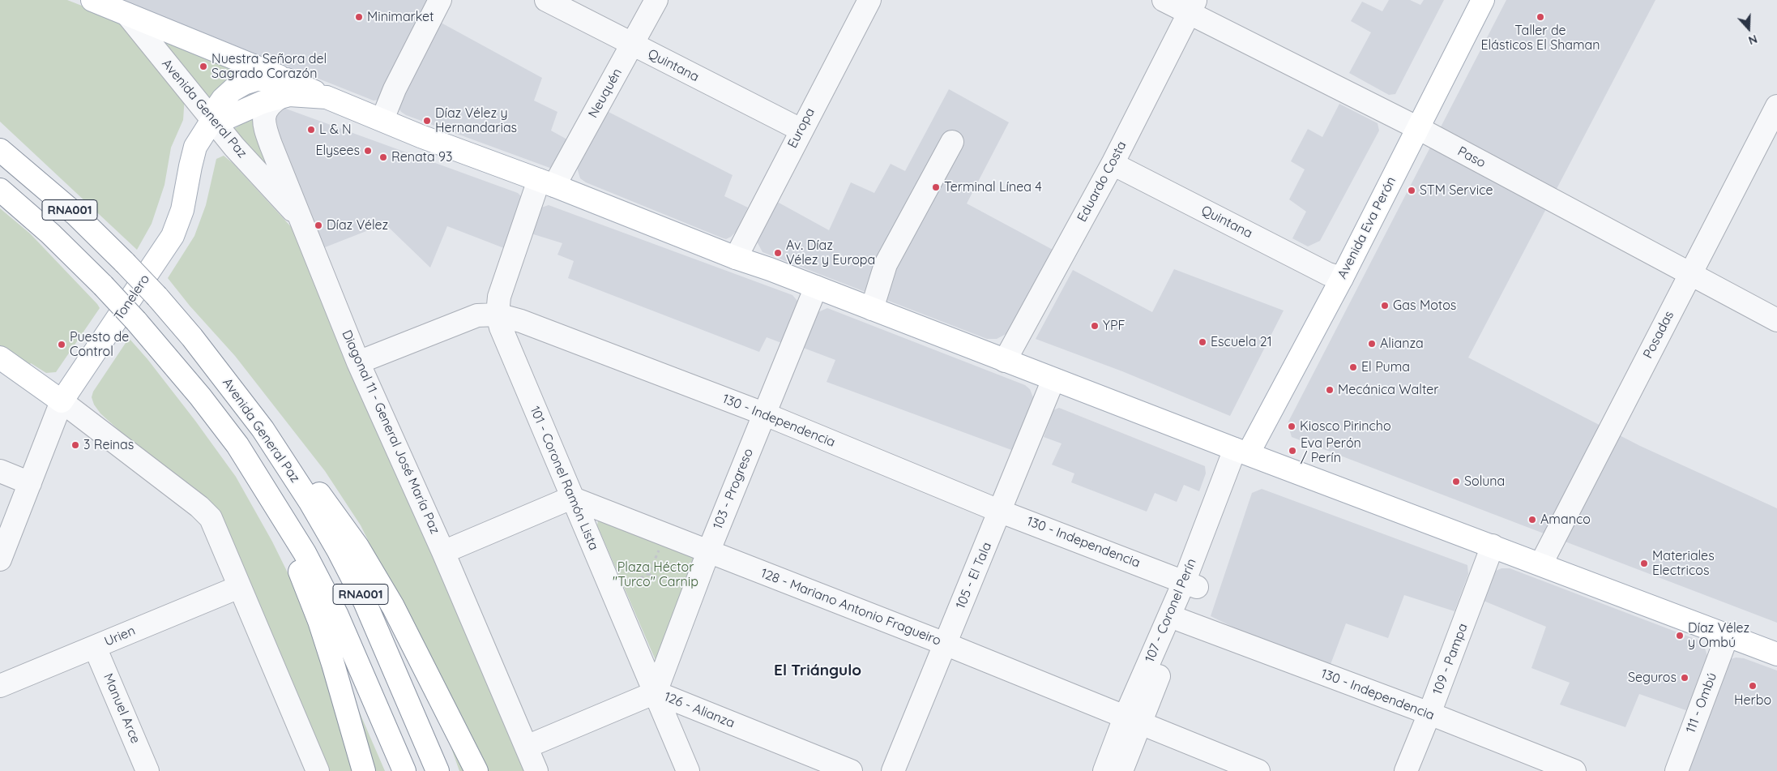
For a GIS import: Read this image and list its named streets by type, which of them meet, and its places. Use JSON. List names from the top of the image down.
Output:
{
  "streets": {
    "main road": [
      "Avenida General Paz",
      "RNA001",
      "Avenida Eva Perón",
      "Tonelero"
    ],
    "street": [
      "Quintana",
      "Neuquén",
      "Europa",
      "Paso",
      "Eduardo Costa",
      "Posadas",
      "130 - Independencia",
      "Diagonal 11 - General José María Paz",
      "101 - Coronel Ramón Lista",
      "103 - Progreso",
      "105 - El Tala",
      "128 - Mariano Antonio Fragueiro",
      "107 - Coronel Perín",
      "Urien",
      "109 - Pampa",
      "111 - Ombú",
      "Manuel Arce",
      "126 - Alianza"
    ]
  },
  "crossings": [
    ["Quintana", "Neuquén"],
    ["Quintana", "Europa"],
    ["Quintana", "Eduardo Costa"],
    ["Quintana", "Avenida Eva Perón"],
    ["Neuquén", "101 - Coronel Ramón Lista"],
    ["Avenida General Paz", "Tonelero"],
    ["Avenida General Paz", "Diagonal 11 - General José María Paz"],
    ["Paso", "Eduardo Costa"],
    ["Paso", "Avenida Eva Perón"],
    ["Paso", "Posadas"],
    ["Avenida Eva Perón", "107 - Coronel Perín"],
    ["130 - Independencia", "Diagonal 11 - General José María Paz"],
    ["130 - Independencia", "101 - Coronel Ramón Lista"],
    ["130 - Independencia", "103 - Progreso"],
    ["130 - Independencia", "105 - El Tala"],
    ["130 - Independencia", "107 - Coronel Perín"],
    ["130 - Independencia", "109 - Pampa"],
    ["Diagonal 11 - General José María Paz", "126 - Alianza"],
    ["101 - Coronel Ramón Lista", "103 - Progreso"],
    ["101 - Coronel Ramón Lista", "128 - Mariano Antonio Fragueiro"],
    ["101 - Coronel Ramón Lista", "126 - Alianza"],
    ["103 - Progreso", "128 - Mariano Antonio Fragueiro"],
    ["103 - Progreso", "126 - Alianza"],
    ["105 - El Tala", "128 - Mariano Antonio Fragueiro"],
    ["128 - Mariano Antonio Fragueiro", "107 - Coronel Perín"],
    ["Urien", "Manuel Arce"]
  ],
  "districts": ["El Triángulo"],
  "parks": ["Plaza Héctor \"Turco\" Carnip"],
  "places": [
    "Minimarket",
    "Taller de Elásticos El Shaman",
    "Nuestra Señora del Sagrado Corazón",
    "Díaz Vélez y Hernandarias",
    "L & N",
    "Elysees",
    "Renata 93",
    "Terminal Línea 4",
    "STM Service",
    "Díaz Vélez",
    "Av. Díaz Vélez y Europa",
    "Gas Motos",
    "YPF",
    "Escuela 21",
    "Alianza",
    "Puesto de Control",
    "El Puma",
    "Mecánica Walter",
    "Kiosco Pirincho",
    "3 Reinas",
    "Eva Perón / Perín",
    "Soluna",
    "Amanco",
    "Materiales Electricos",
    "Díaz Vélez y Ombú",
    "Seguros",
    "Herbo"
  ],
  "north": "bottom"
}
